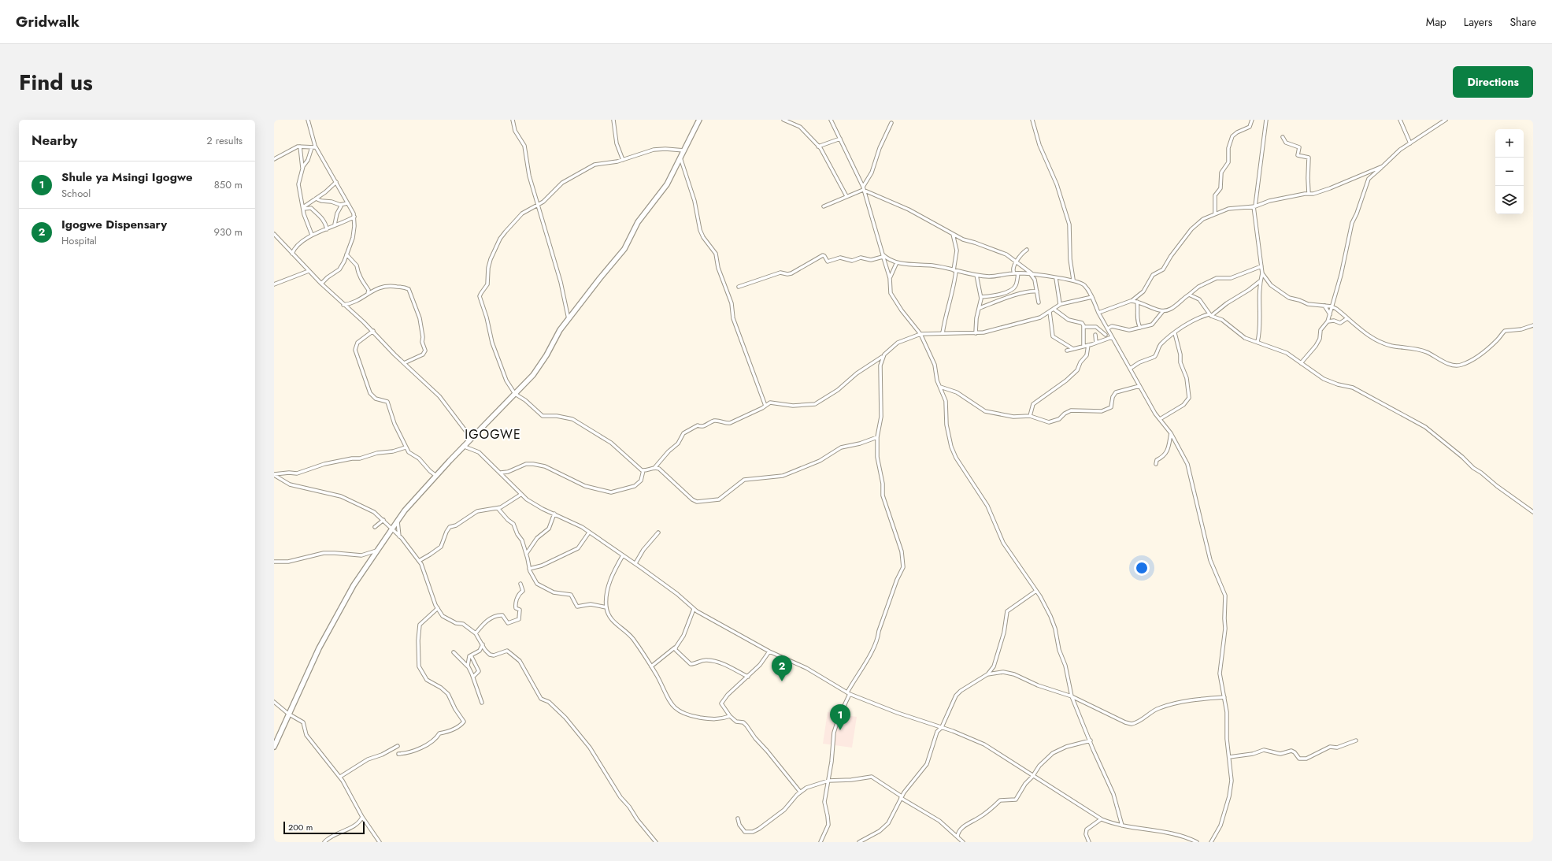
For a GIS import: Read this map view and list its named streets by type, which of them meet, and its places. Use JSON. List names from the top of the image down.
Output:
{
  "districts": ["IGOGWE"],
  "scale_bar": "200 m",
  "page": {
    "header": "Gridwalk",
    "nav": ["Map", "Layers", "Share"],
    "title": "Find us",
    "buttons": "Directions",
    "heading": ["Nearby", "2 results"],
    "map_buttons": ["+", "−"],
    "list": [
      {
        "mark": "1",
        "name": "Shule ya Msingi Igogwe",
        "note": "School",
        "value": "850 m"
      },
      {
        "mark": "2",
        "name": "Igogwe Dispensary",
        "note": "Hospital",
        "value": "930 m"
      }
    ],
    "pins": ["2", "1"],
    "scale": "200 m"
  }
}
